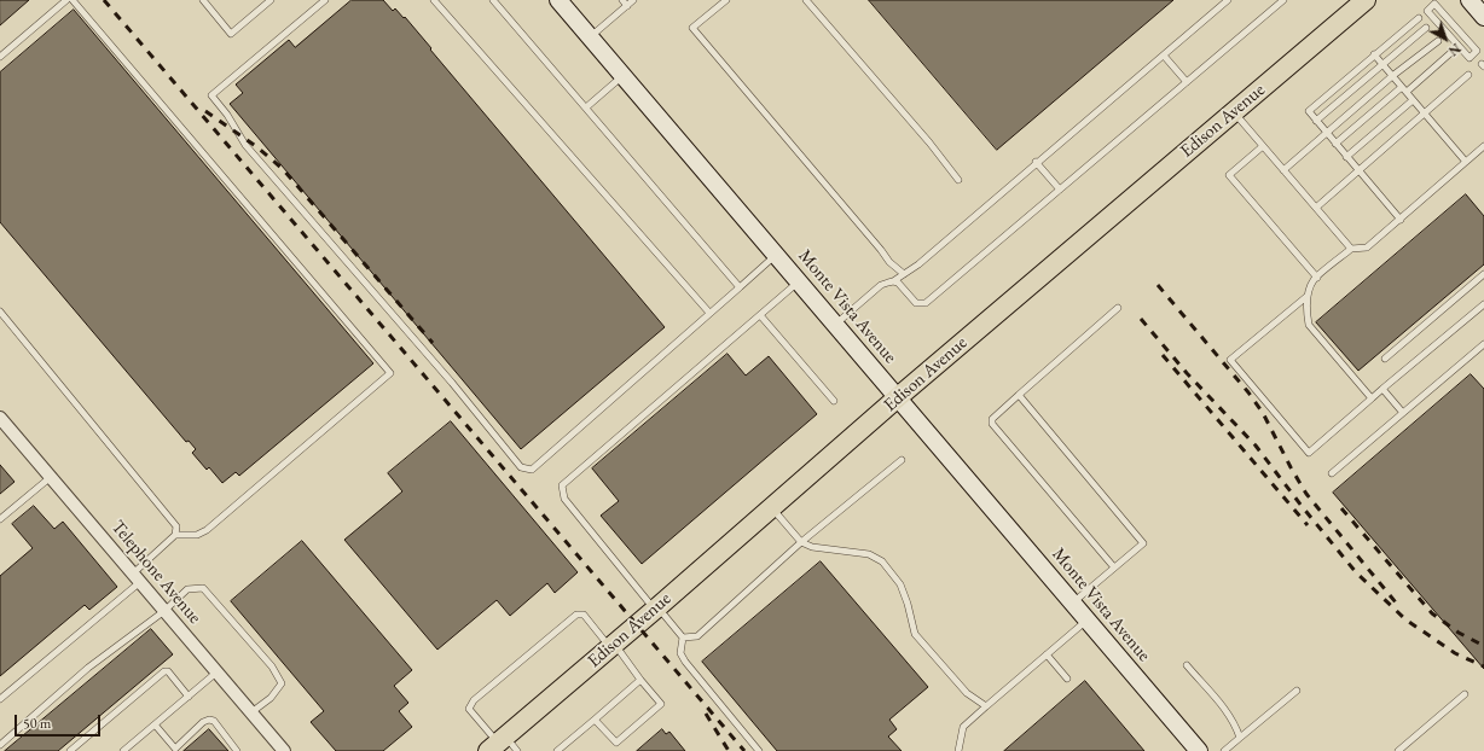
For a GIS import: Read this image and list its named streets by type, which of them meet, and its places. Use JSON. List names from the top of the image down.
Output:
{
  "streets": {
    "main road": ["Edison Avenue"],
    "street": ["Monte Vista Avenue", "Telephone Avenue"]
  },
  "crossings": [
    ["Edison Avenue", "Monte Vista Avenue"]
  ],
  "scale_bar": "50 m",
  "north": "bottom right"
}
